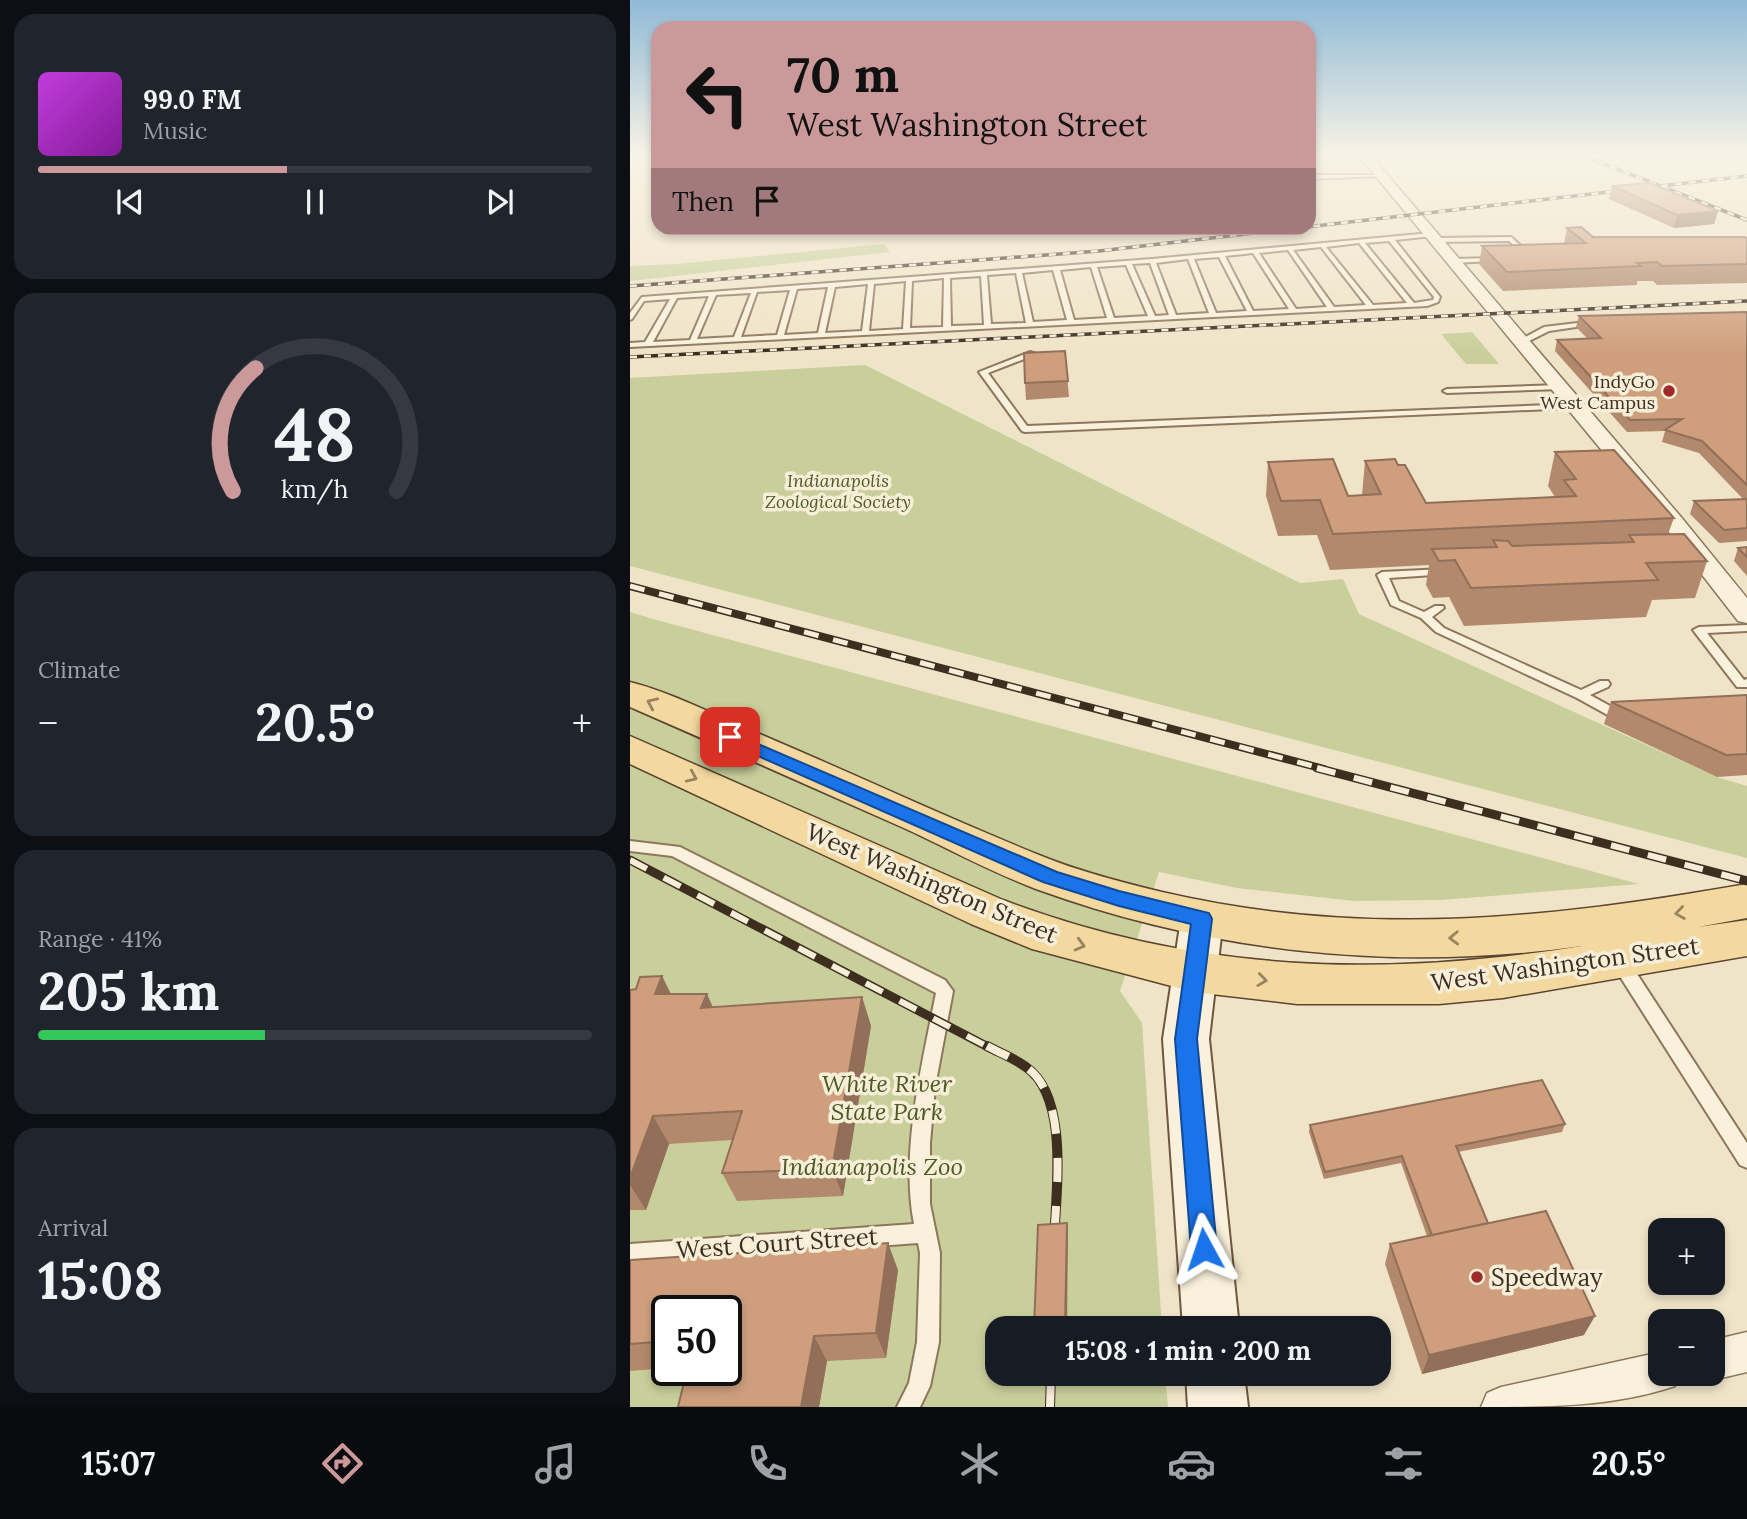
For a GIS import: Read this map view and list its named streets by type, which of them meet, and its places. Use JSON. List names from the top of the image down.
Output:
{
  "streets": {
    "main road": ["West Washington Street"],
    "lane": ["West Court Street"]
  },
  "parks": ["Indianapolis Zoological Society", "White River State Park", "Indianapolis Zoo"],
  "places": ["IndyGo West Campus", "Speedway"],
  "page": {
    "turn": ["70 m", "West Washington Street"],
    "song": ["99.0 FM", "Music"],
    "then": "Then",
    "tile": [
      "Climate",
      ["Range · 41%", "205 km"],
      ["Arrival", "15:08"]
    ],
    "heat": ["−", "20.5°", "+"],
    "map_buttons": ["+", "−"],
    "limit": "50",
    "trip": "15:08 · 1 min · 200 m",
    "tabs": ["15:07", "20.5°"],
    "gauge": ["48", "km/h"]
  }
}
